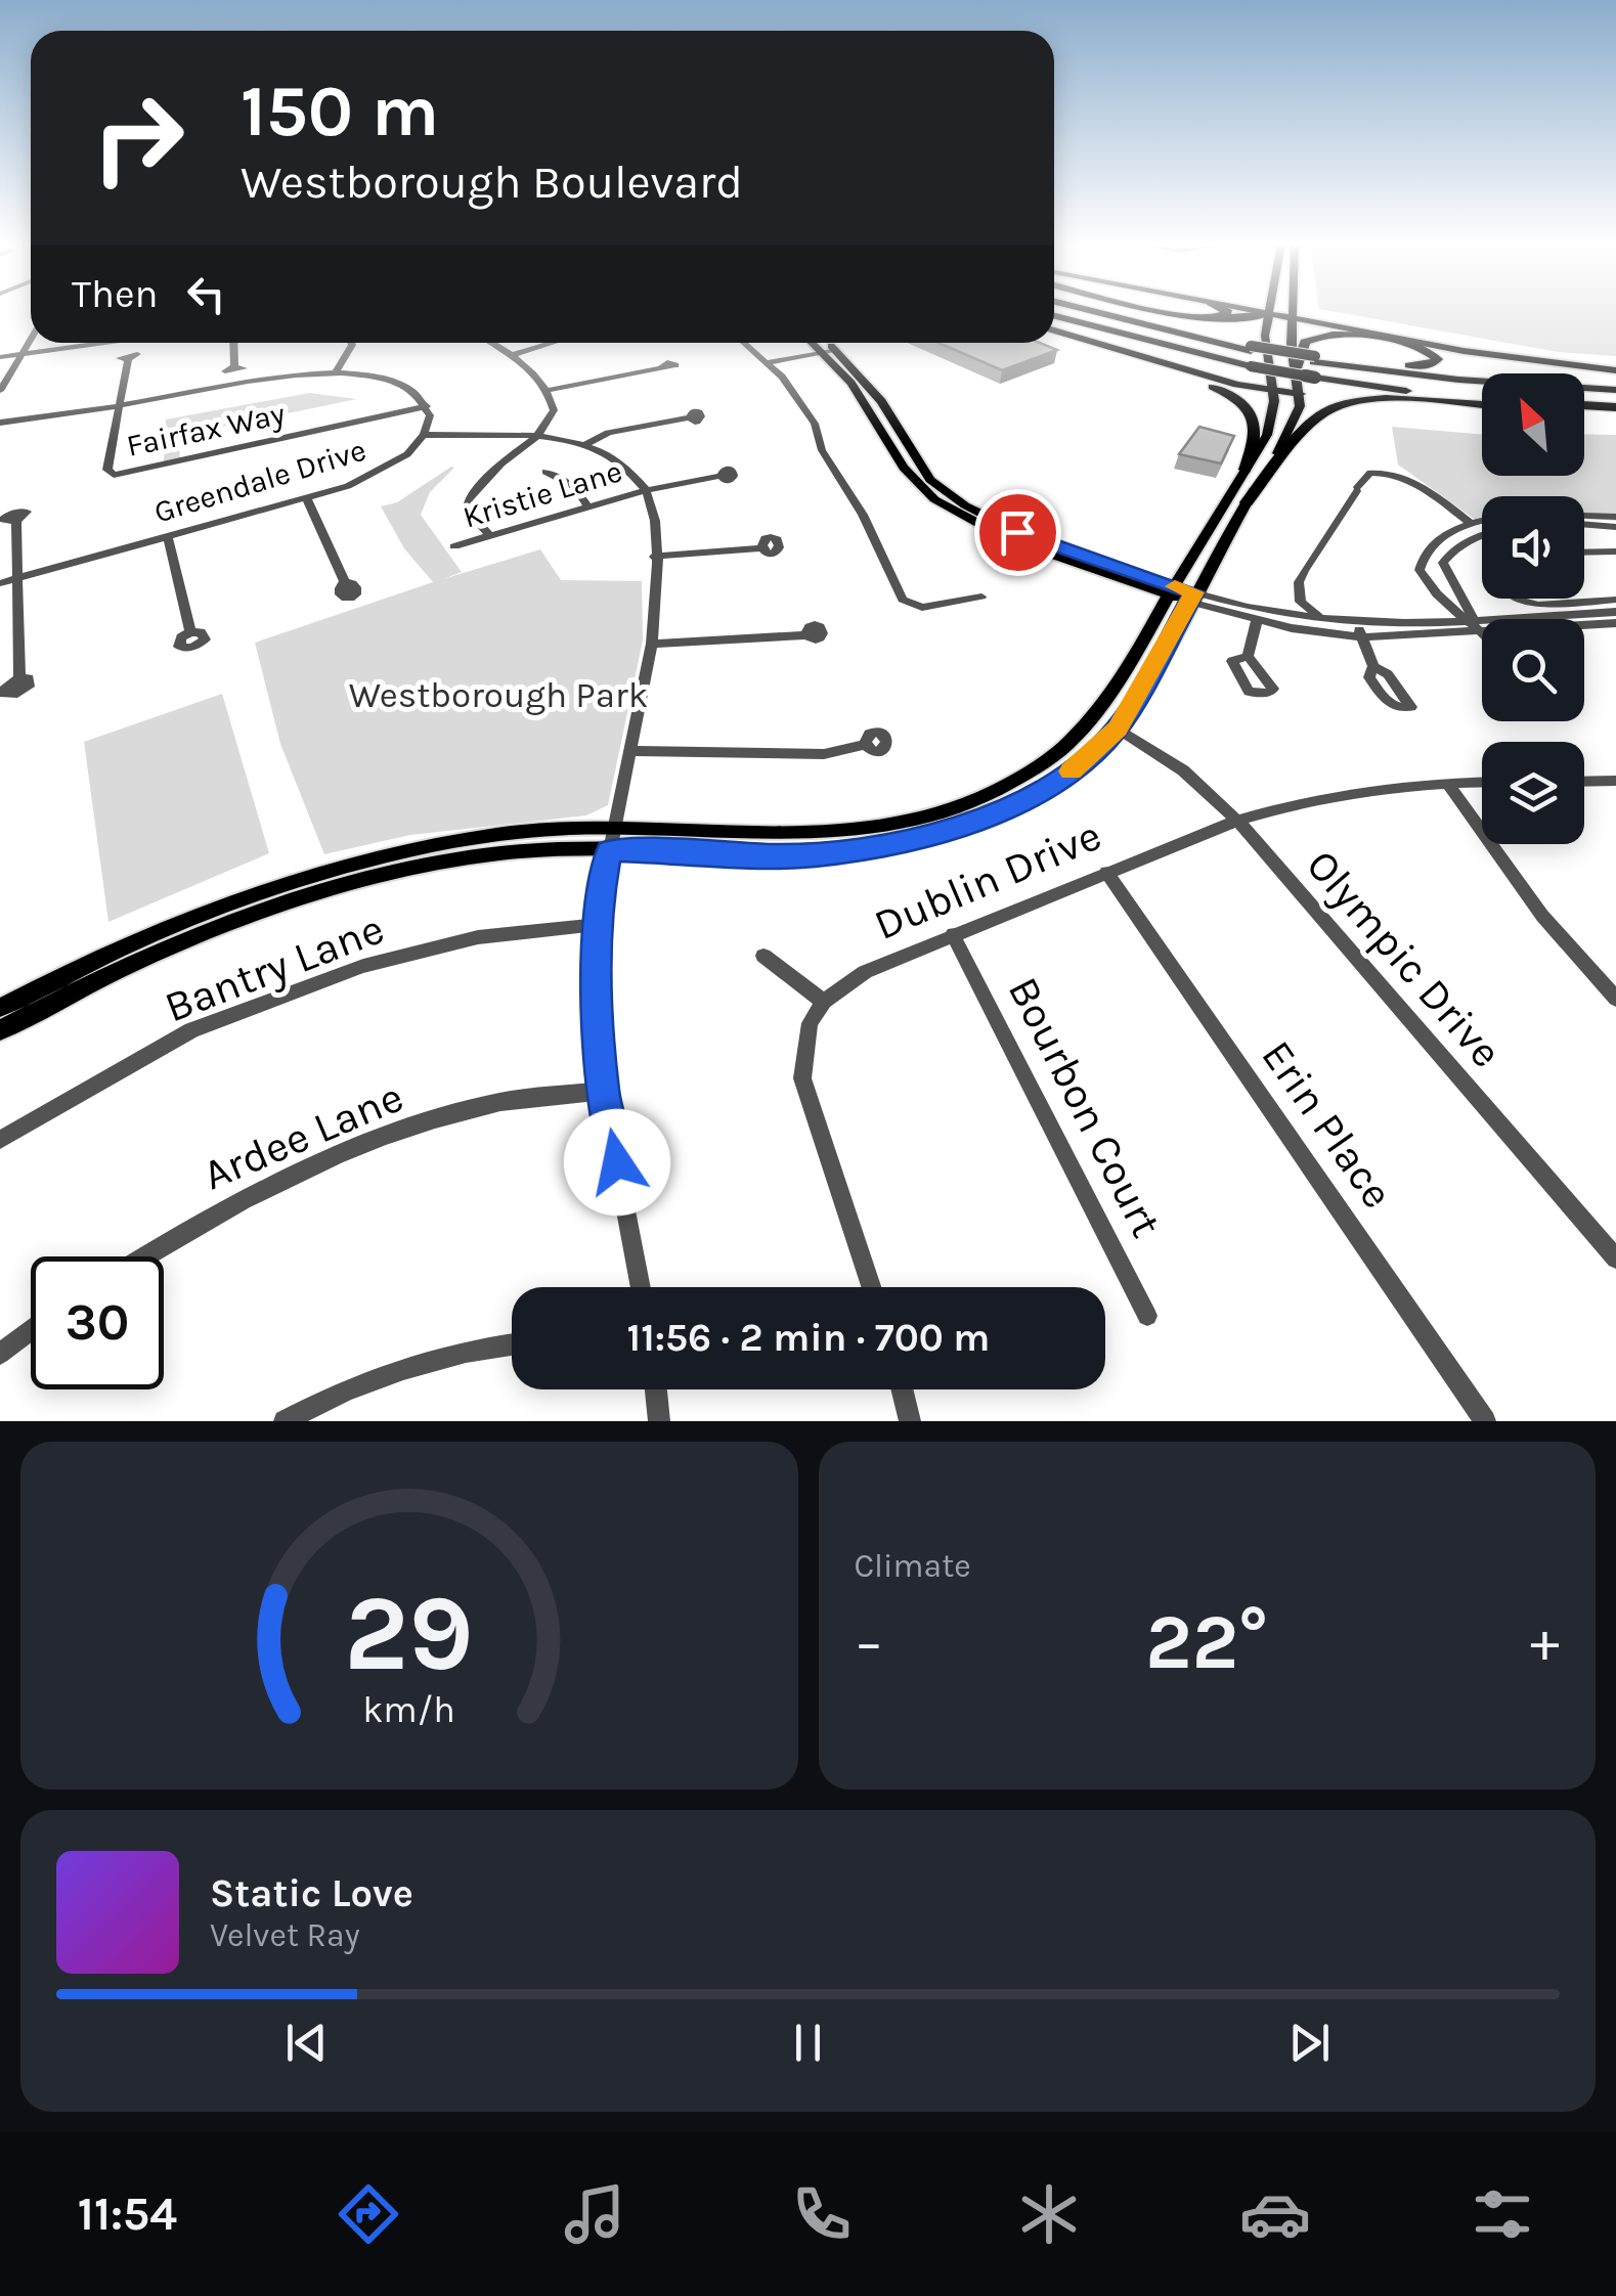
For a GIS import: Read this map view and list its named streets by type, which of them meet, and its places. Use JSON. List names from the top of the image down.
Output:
{
  "streets": {
    "street": [
      "Fairfax Way",
      "Greendale Drive",
      "Kristie Lane",
      "Dublin Drive",
      "Olympic Drive",
      "Bantry Lane",
      "Bourbon Court",
      "Erin Place",
      "Ardee Lane"
    ]
  },
  "crossings": [
    ["Dublin Drive", "Olympic Drive"],
    ["Dublin Drive", "Bourbon Court"],
    ["Dublin Drive", "Erin Place"]
  ],
  "parks": ["Westborough Park"],
  "north": "top left",
  "page": {
    "turn": ["150 m", "Westborough Boulevard"],
    "then": "Then",
    "limit": "30",
    "trip": "11:56 · 2 min · 700 m",
    "tile": "Climate",
    "heat": ["−", "22°", "+"],
    "song": ["Static Love", "Velvet Ray"],
    "tabs": "11:54",
    "gauge": ["29", "km/h"]
  }
}
